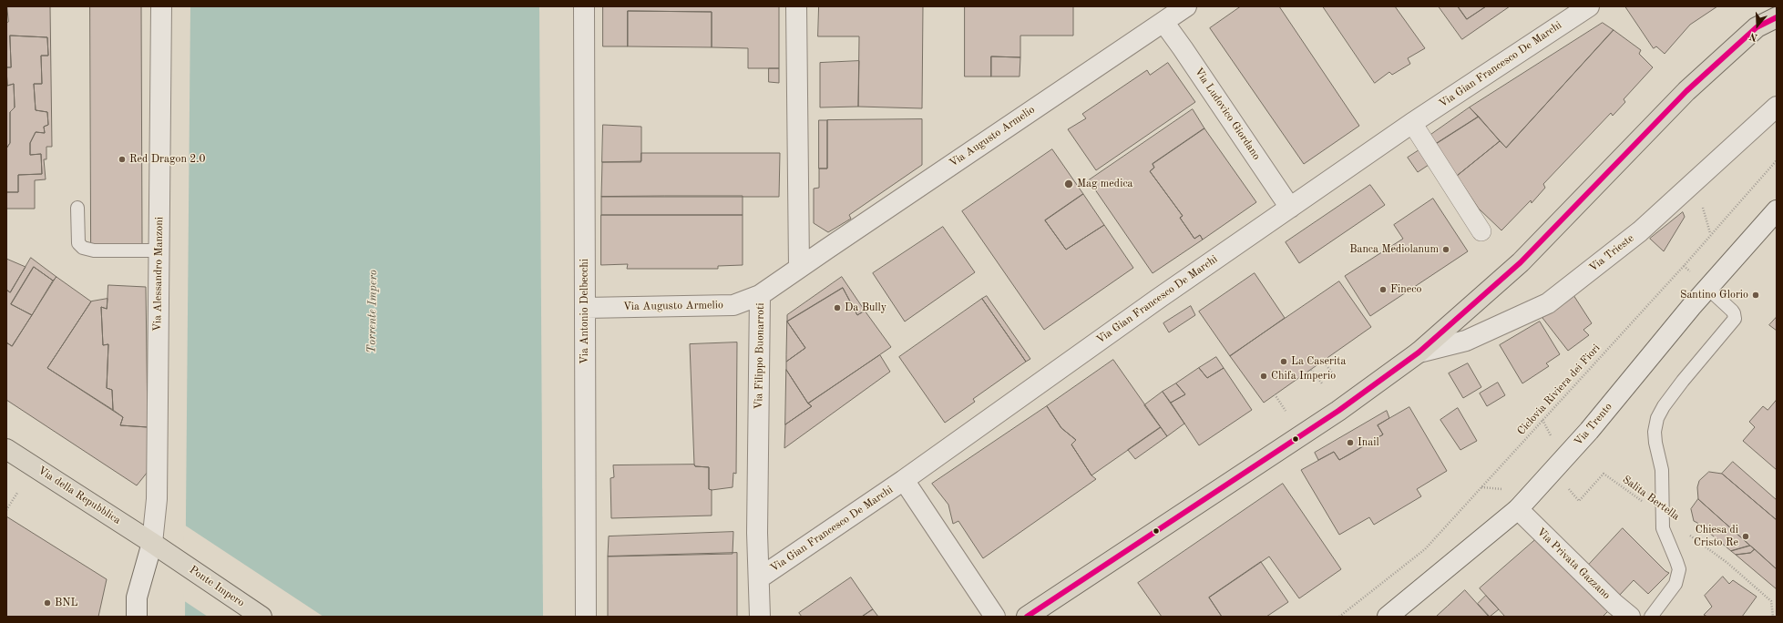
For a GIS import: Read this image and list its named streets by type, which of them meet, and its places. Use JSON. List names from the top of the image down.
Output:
{
  "streets": {
    "main road": ["Via della Repubblica", "Ponte Impero"],
    "street": [
      "Via Gian Francesco De Marchi",
      "Via Ludovico Giordano",
      "Via Augusto Armelio",
      "Via Trieste",
      "Via Alessandro Manzoni",
      "Via Antonio Delbecchi",
      "Via Filippo Buonarroti",
      "Via Trento",
      "Via Privata Gazzano"
    ],
    "path": ["Ciclovia Riviera dei Fiori", "Salita Bertella"]
  },
  "crossings": [
    ["Via Gian Francesco De Marchi", "Via Ludovico Giordano"],
    ["Via Gian Francesco De Marchi", "Via Filippo Buonarroti"],
    ["Via Ludovico Giordano", "Via Augusto Armelio"],
    ["Via Augusto Armelio", "Via Antonio Delbecchi"],
    ["Via Augusto Armelio", "Via Filippo Buonarroti"],
    ["Via Alessandro Manzoni", "Via della Repubblica"],
    ["Via Trento", "Salita Bertella"],
    ["Via Trento", "Via Privata Gazzano"],
    ["Via della Repubblica", "Ponte Impero"]
  ],
  "water": ["Torrente Impero"],
  "places": [
    "Red Dragon 2.0",
    "Mag medica",
    "Banca Mediolanum",
    "Fineco",
    "Santino Glorio",
    "Da Bully",
    "La Caserita",
    "Chifa Imperio",
    "Inail",
    "Chiesa di Cristo Re",
    "BNL"
  ],
  "north": "bottom"
}
